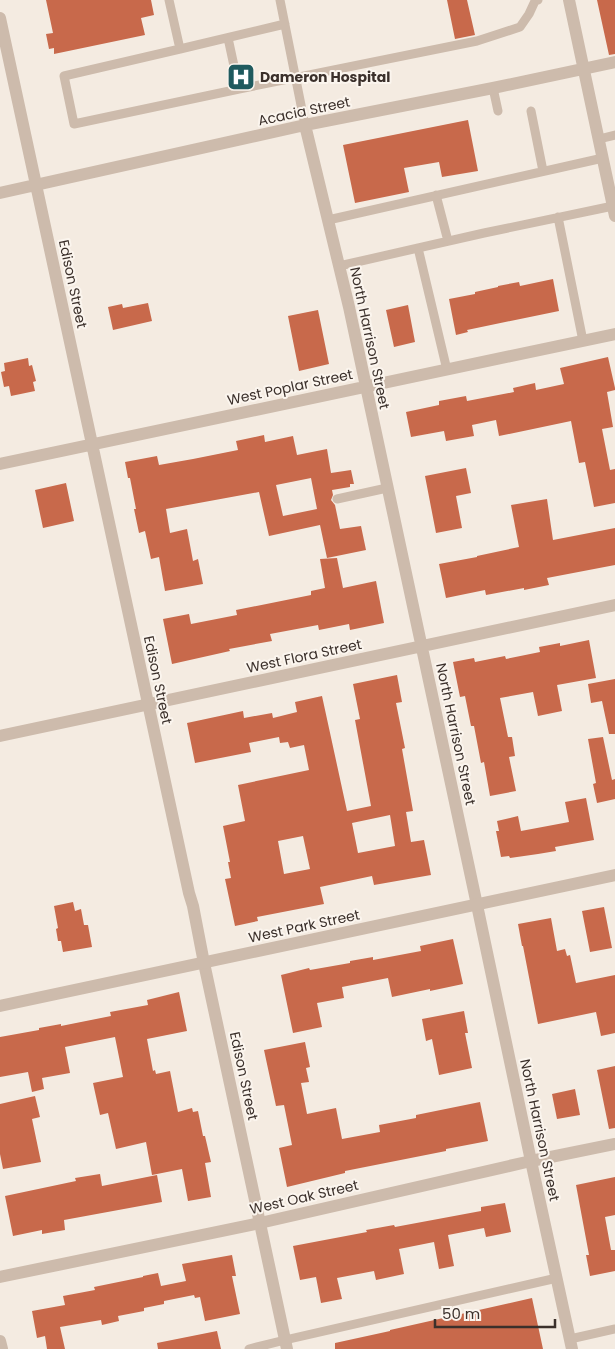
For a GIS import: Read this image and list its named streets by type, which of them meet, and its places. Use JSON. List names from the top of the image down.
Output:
{
  "streets": {
    "street": [
      "Acacia Street",
      "Edison Street",
      "North Harrison Street",
      "West Poplar Street",
      "West Flora Street",
      "West Park Street",
      "West Oak Street"
    ]
  },
  "crossings": [
    ["Acacia Street", "Edison Street"],
    ["Acacia Street", "North Harrison Street"],
    ["Edison Street", "West Poplar Street"],
    ["Edison Street", "West Flora Street"],
    ["Edison Street", "West Park Street"],
    ["Edison Street", "West Oak Street"],
    ["North Harrison Street", "West Poplar Street"],
    ["North Harrison Street", "West Flora Street"],
    ["North Harrison Street", "West Park Street"],
    ["North Harrison Street", "West Oak Street"]
  ],
  "places": {
    "hospital": ["Dameron Hospital"]
  },
  "scale_bar": "50 m"
}
